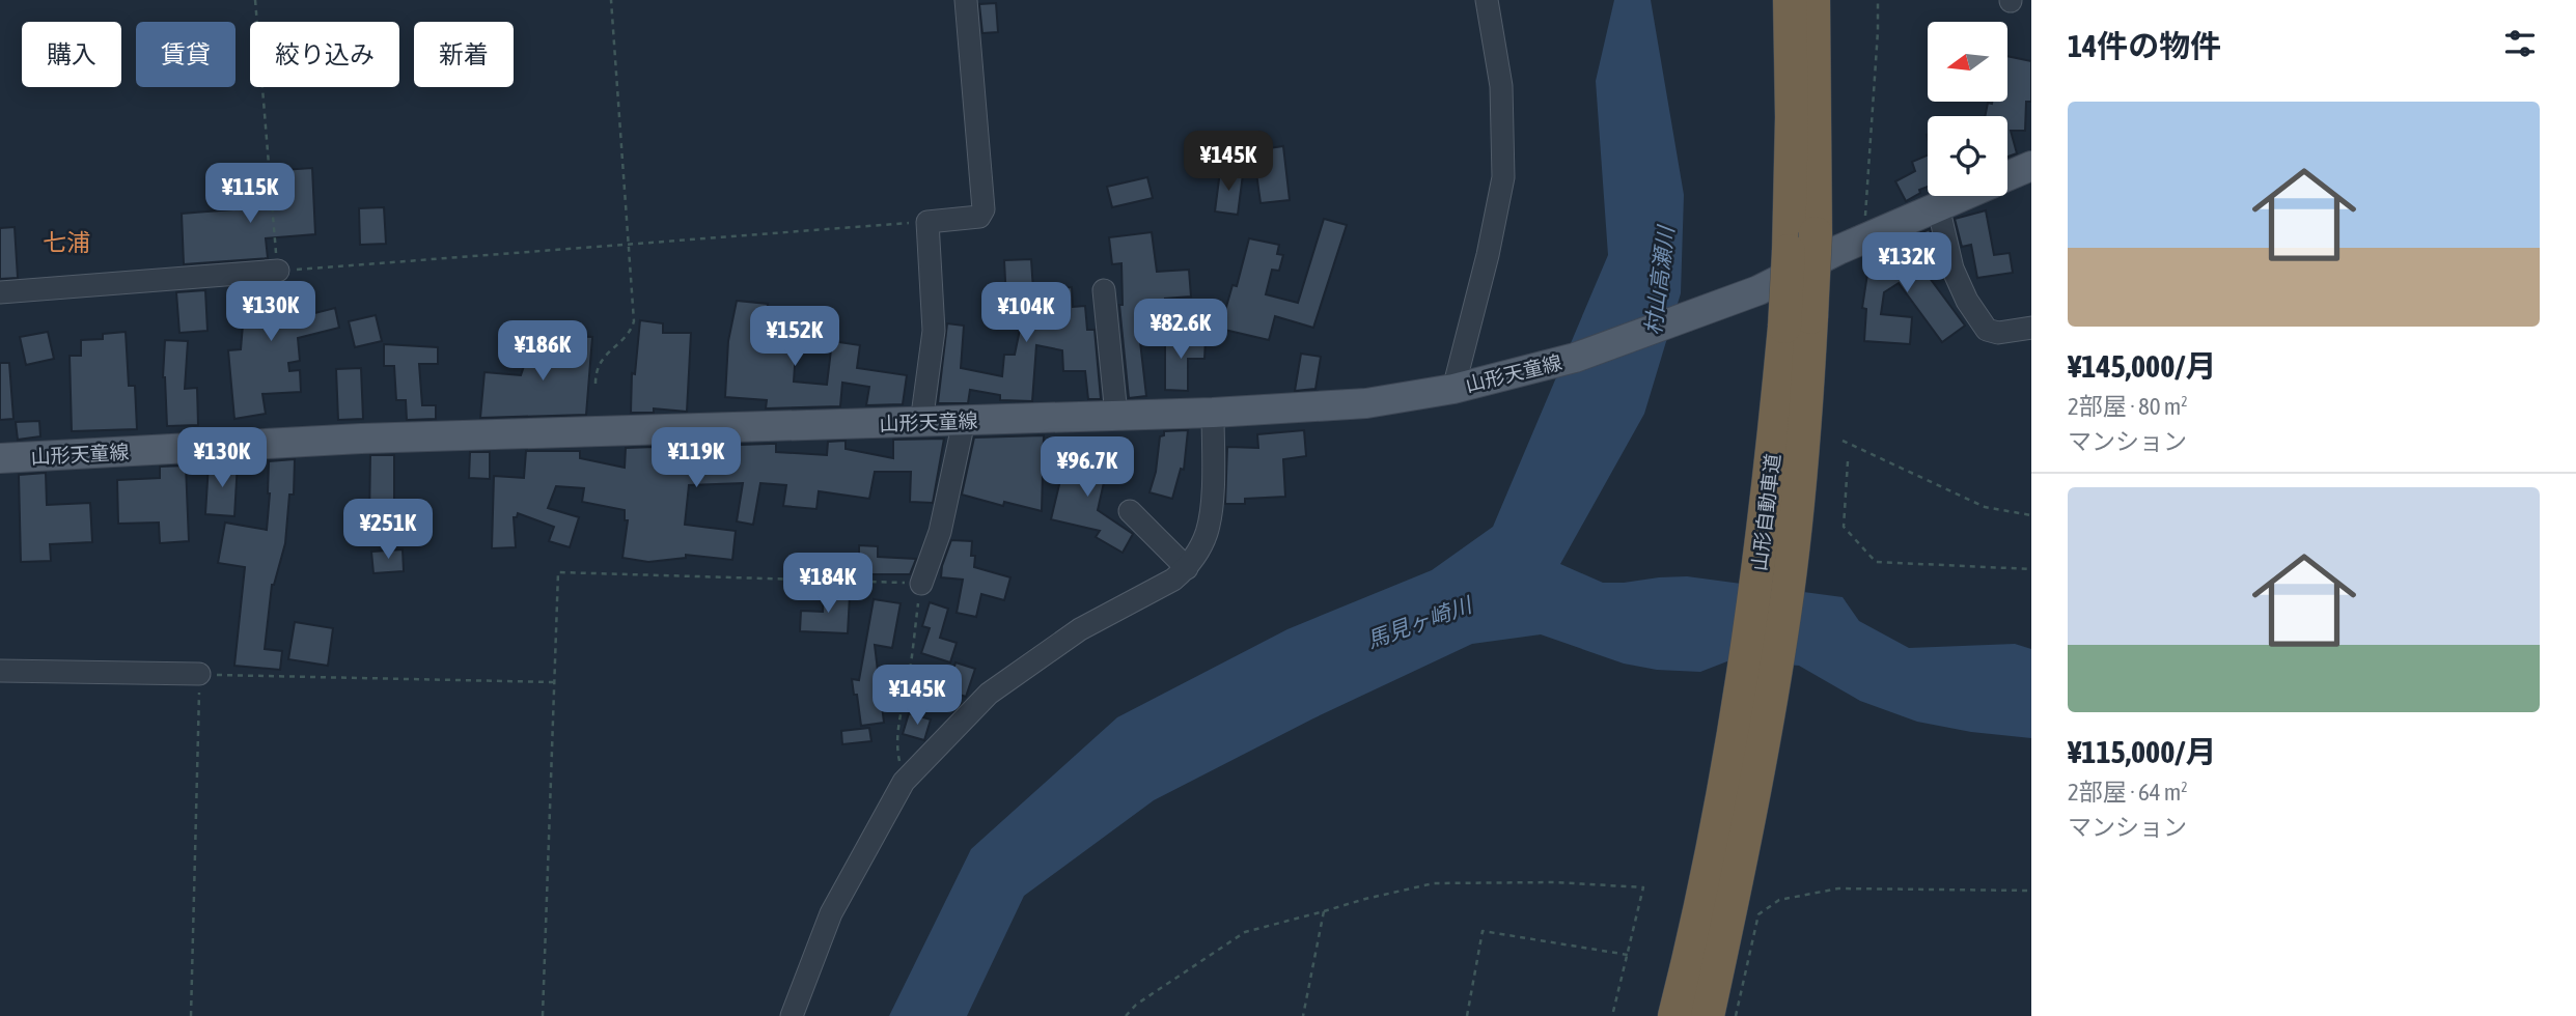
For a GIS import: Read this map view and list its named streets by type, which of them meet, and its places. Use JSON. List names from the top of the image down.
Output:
{
  "streets": {
    "highway": ["山形自動車道"],
    "main road": ["山形天童線"]
  },
  "districts": ["七浦"],
  "water": ["村山高瀬川", "馬見ヶ崎川"],
  "north": "left",
  "page": {
    "heading": "14件の物件",
    "chip": [
      "購入",
      "賃貸",
      "絞り込み",
      "新着"
    ],
    "list": [
      {
        "name": "¥145,000/月",
        "note": "2部屋 · 80 m² · マンション"
      },
      {
        "name": "¥115,000/月",
        "note": "2部屋 · 64 m² · マンション"
      }
    ],
    "price": [
      "¥145K",
      "¥115K",
      "¥132K",
      "¥130K",
      "¥104K",
      "¥82.6K",
      "¥152K",
      "¥186K",
      "¥130K",
      "¥119K",
      "¥96.7K",
      "¥251K",
      "¥184K",
      "¥145K"
    ]
  }
}
